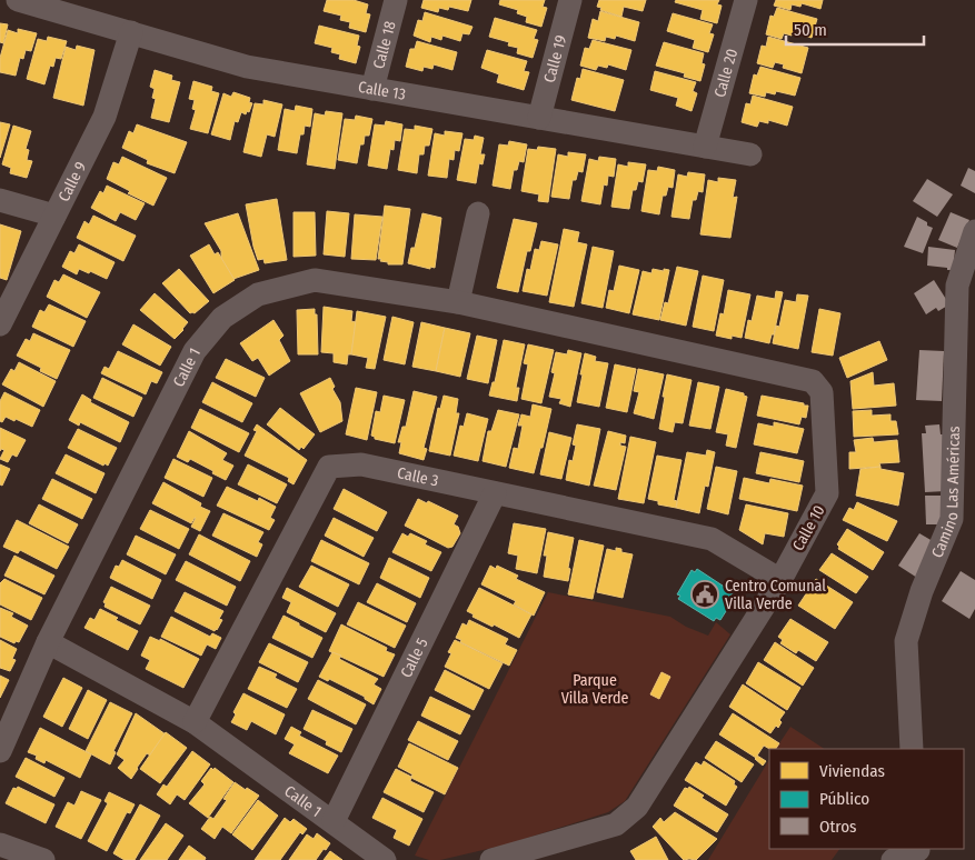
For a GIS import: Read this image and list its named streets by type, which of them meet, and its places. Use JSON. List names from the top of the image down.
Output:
{
  "streets": {
    "street": [
      "Calle 18",
      "Calle 19",
      "Calle 20",
      "Calle 13",
      "Calle 9",
      "Calle 1",
      "Calle 3",
      "Camino Las Américas",
      "Calle 10",
      "Calle 5"
    ]
  },
  "crossings": [
    ["Calle 18", "Calle 13"],
    ["Calle 19", "Calle 13"],
    ["Calle 20", "Calle 13"],
    ["Calle 13", "Calle 9"],
    ["Calle 1", "Calle 3"],
    ["Calle 1", "Calle 10"],
    ["Calle 1", "Calle 5"],
    ["Calle 3", "Calle 10"],
    ["Calle 3", "Calle 5"]
  ],
  "parks": ["Parque Villa Verde"],
  "places": {
    "public building": ["Centro Comunal Villa Verde"]
  },
  "legend": ["Viviendas", "Público", "Otros"],
  "scale_bar": "50 m"
}
